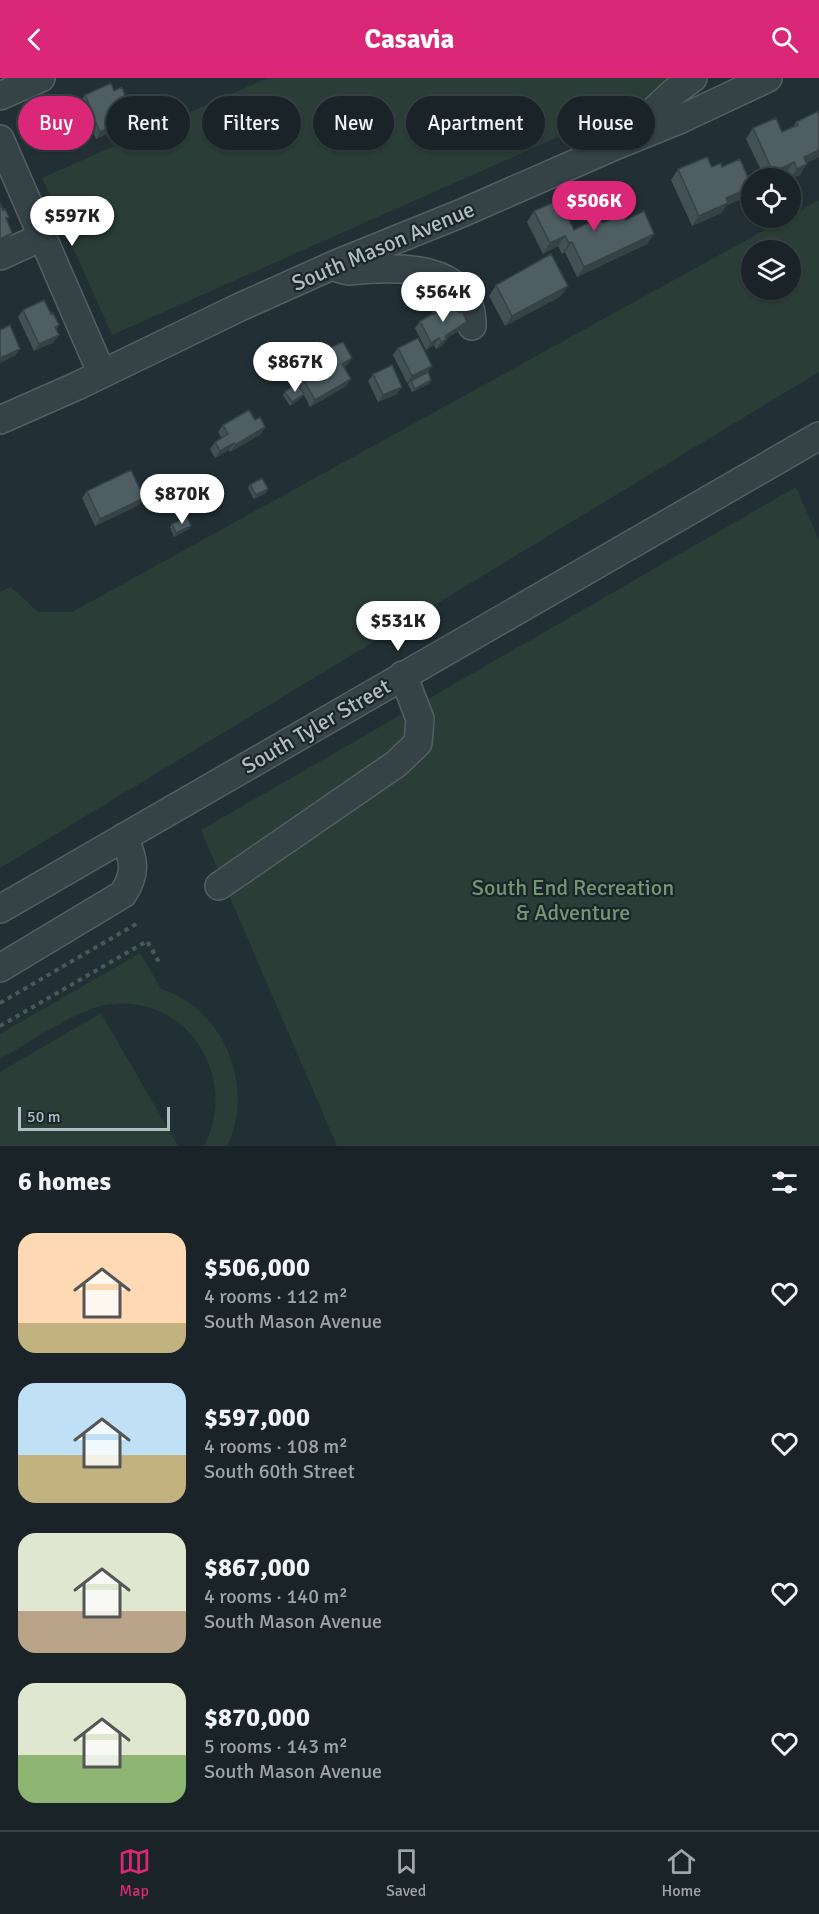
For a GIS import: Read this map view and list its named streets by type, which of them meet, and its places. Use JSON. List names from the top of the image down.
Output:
{
  "streets": {
    "street": ["South Mason Avenue", "South Tyler Street"]
  },
  "parks": ["South End Recreation & Adventure"],
  "scale_bar": "50 m",
  "page": {
    "header": "Casavia",
    "chip": [
      "Buy",
      "Rent",
      "Filters",
      "New",
      "Apartment",
      "House"
    ],
    "price": [
      "$506K",
      "$597K",
      "$564K",
      "$867K",
      "$870K",
      "$531K"
    ],
    "scale": "50 m",
    "heading": "6 homes",
    "list": [
      {
        "name": "$506,000",
        "note": "4 rooms · 112 m² · South Mason Avenue"
      },
      {
        "name": "$597,000",
        "note": "4 rooms · 108 m² · South 60th Street"
      },
      {
        "name": "$867,000",
        "note": "4 rooms · 140 m² · South Mason Avenue"
      },
      {
        "name": "$870,000",
        "note": "5 rooms · 143 m² · South Mason Avenue"
      }
    ],
    "tabs": ["Map", "Saved", "Home"]
  }
}
